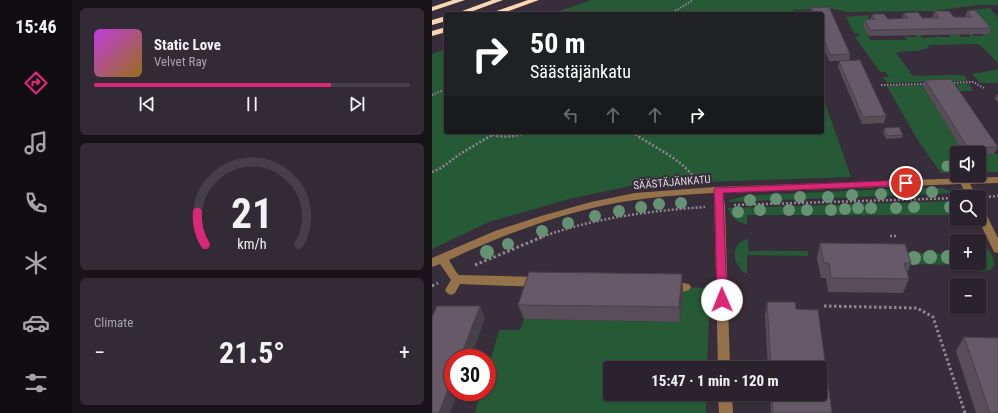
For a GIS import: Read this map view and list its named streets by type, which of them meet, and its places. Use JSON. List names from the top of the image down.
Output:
{
  "streets": {
    "street": ["SÄÄSTÄJÄNKATU"]
  },
  "page": {
    "tabs": "15:46",
    "turn": ["50 m", "Säästäjänkatu"],
    "song": ["Static Love", "Velvet Ray"],
    "map_buttons": ["+", "−"],
    "tile": "Climate",
    "heat": ["−", "21.5°", "+"],
    "limit": "30",
    "trip": "15:47 · 1 min · 120 m",
    "gauge": ["21", "km/h"]
  }
}
